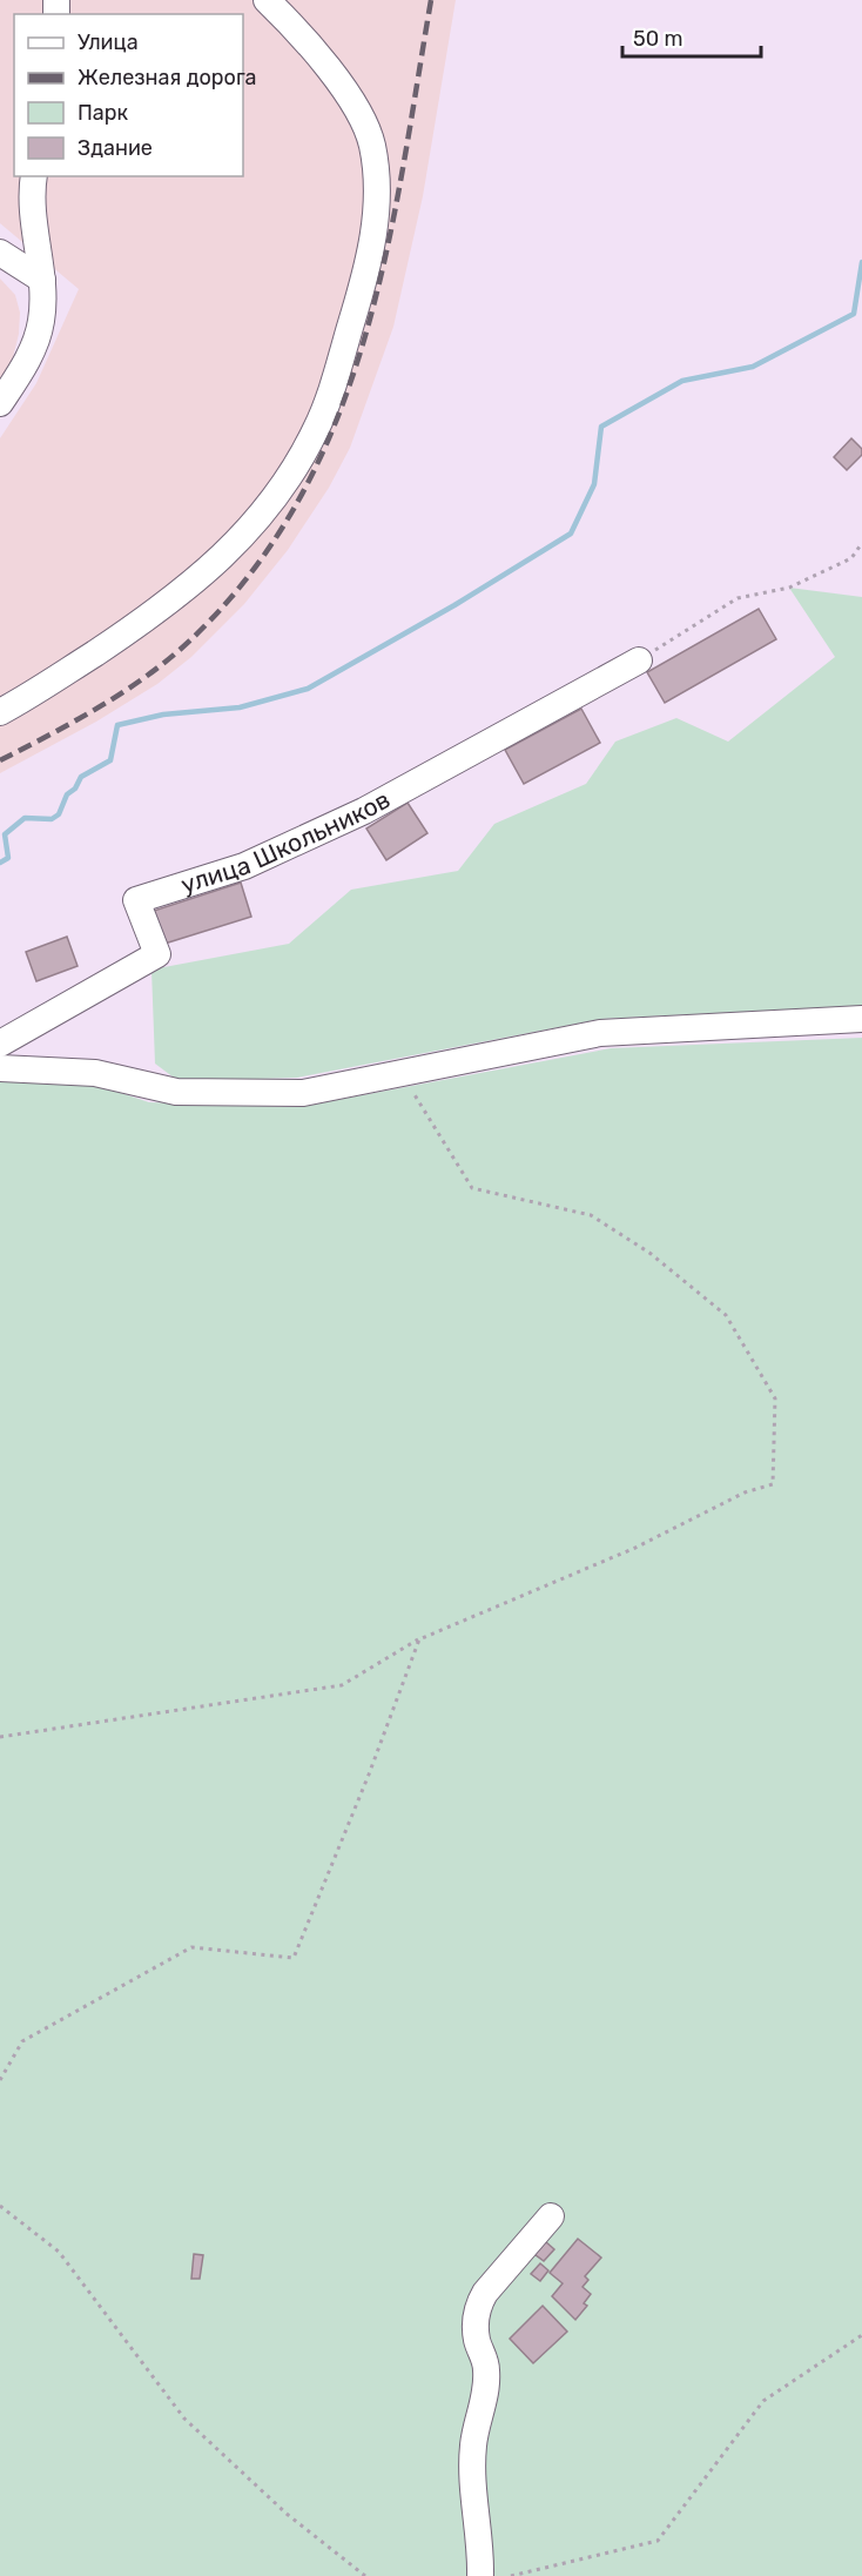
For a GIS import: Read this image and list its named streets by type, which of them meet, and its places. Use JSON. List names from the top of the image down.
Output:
{
  "streets": {
    "street": ["улица Школьников"]
  },
  "legend": [
    "Улица",
    "Железная дорога",
    "Парк",
    "Здание"
  ],
  "scale_bar": "50 m"
}
